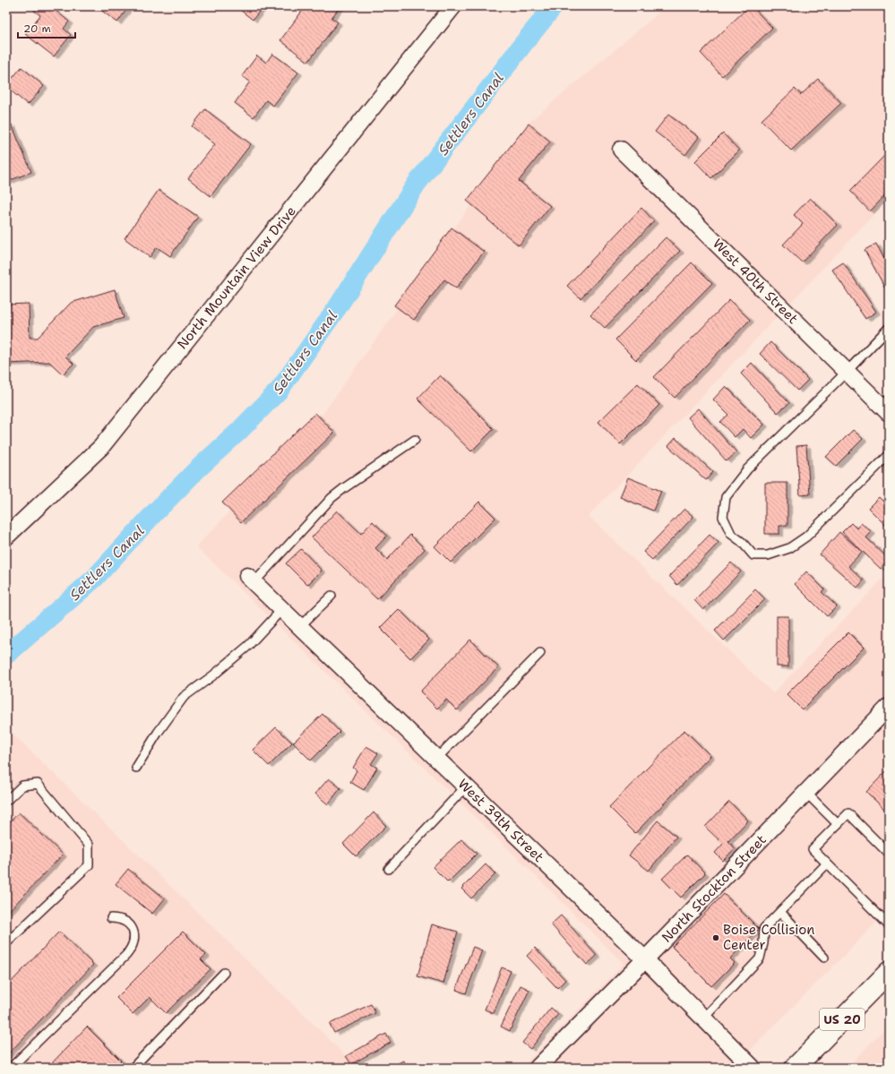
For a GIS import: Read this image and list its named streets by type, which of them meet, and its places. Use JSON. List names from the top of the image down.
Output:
{
  "streets": {
    "main road": ["US 20"],
    "street": [
      "North Mountain View Drive",
      "West 40th Street",
      "West 39th Street",
      "North Stockton Street"
    ]
  },
  "crossings": [
    ["West 39th Street", "North Stockton Street"]
  ],
  "water": ["Settlers Canal"],
  "places": ["Boise Collision Center"],
  "scale_bar": "20 m"
}
